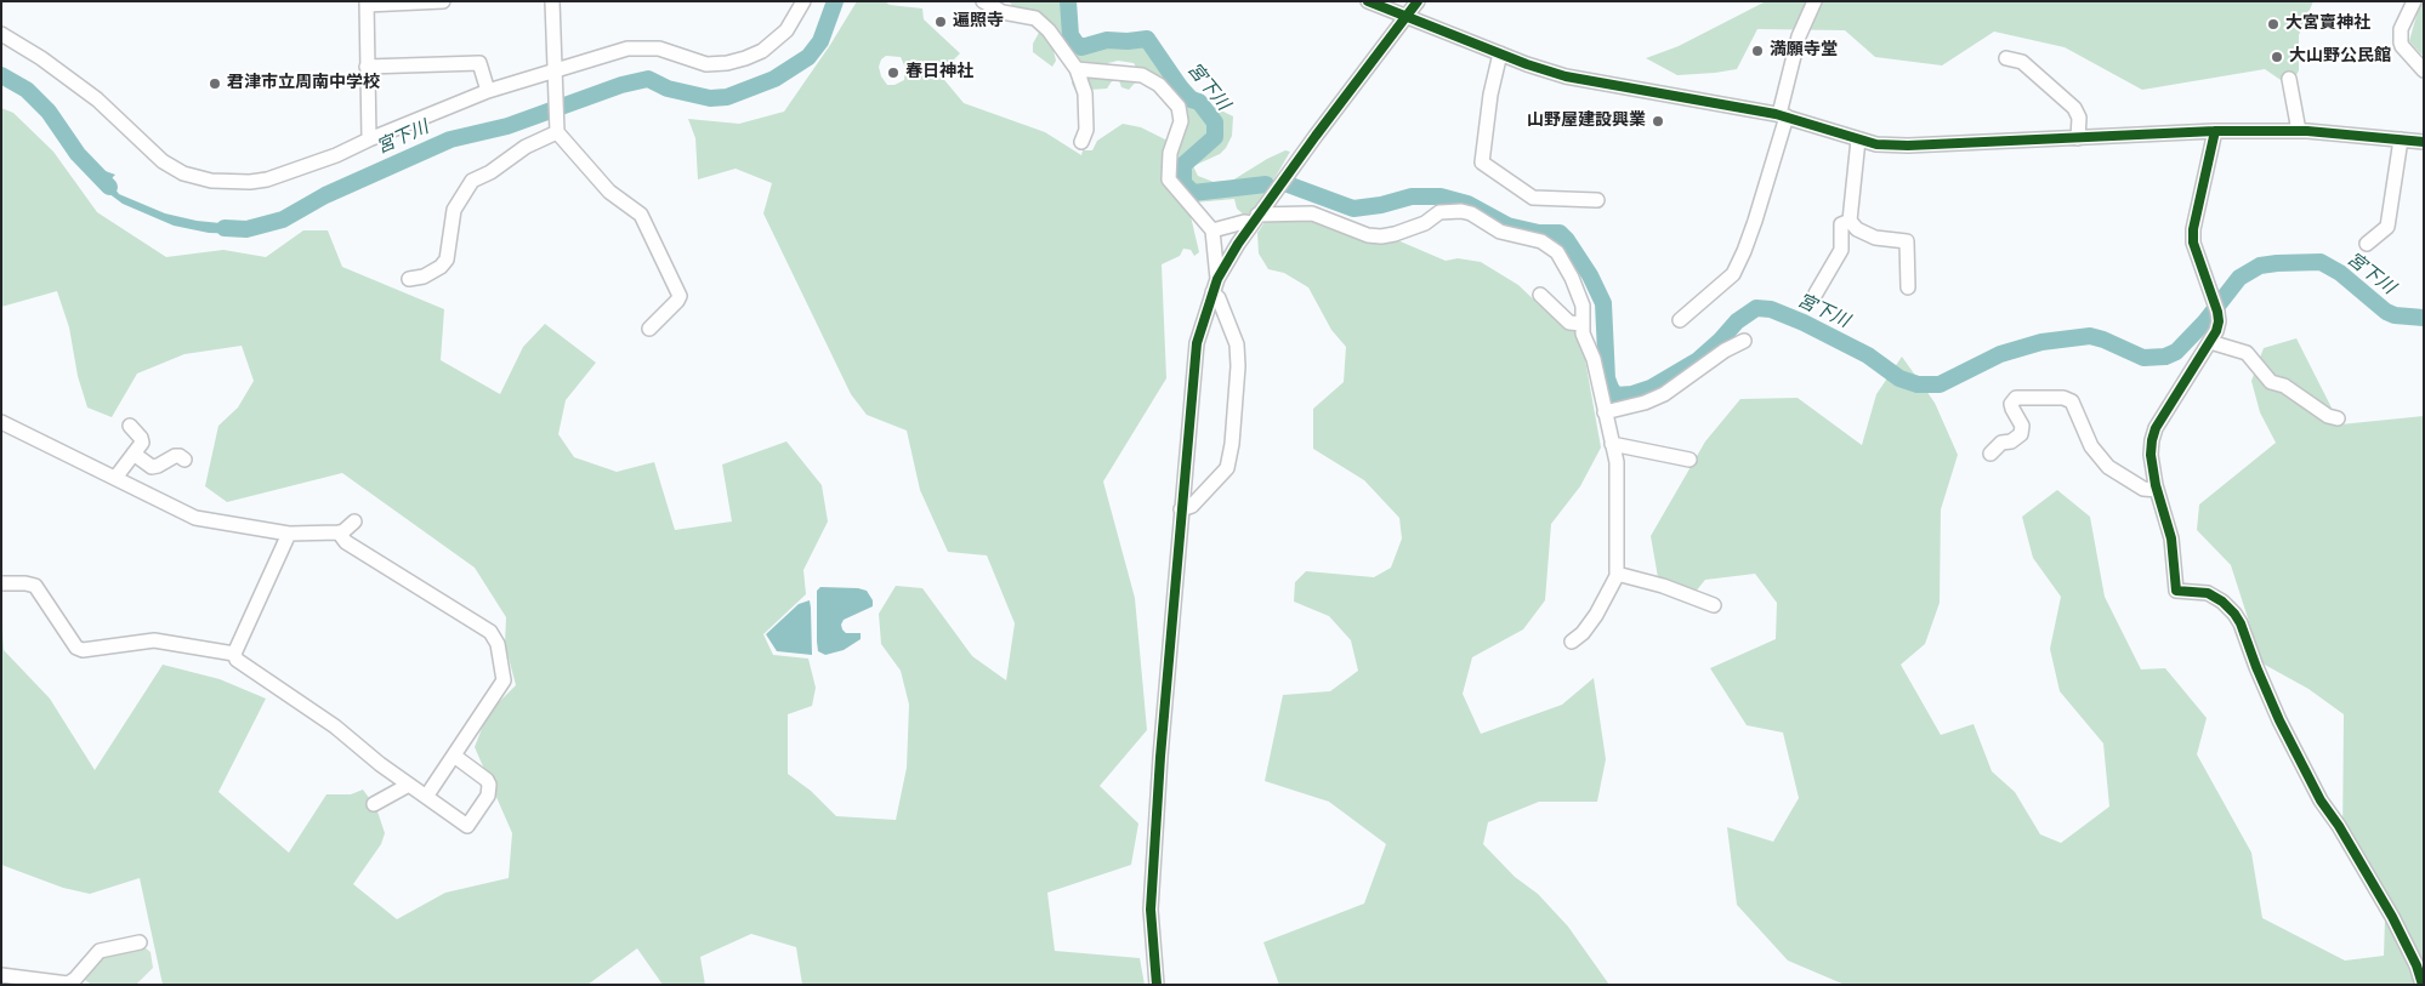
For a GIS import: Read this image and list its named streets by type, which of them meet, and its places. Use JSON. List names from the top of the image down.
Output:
{
  "water": ["宮下川"],
  "places": [
    "遍照寺",
    "大宮賣神社",
    "満願寺堂",
    "大山野公民館",
    "春日神社",
    "君津市立周南中学校",
    "山野屋建設興業"
  ]
}
